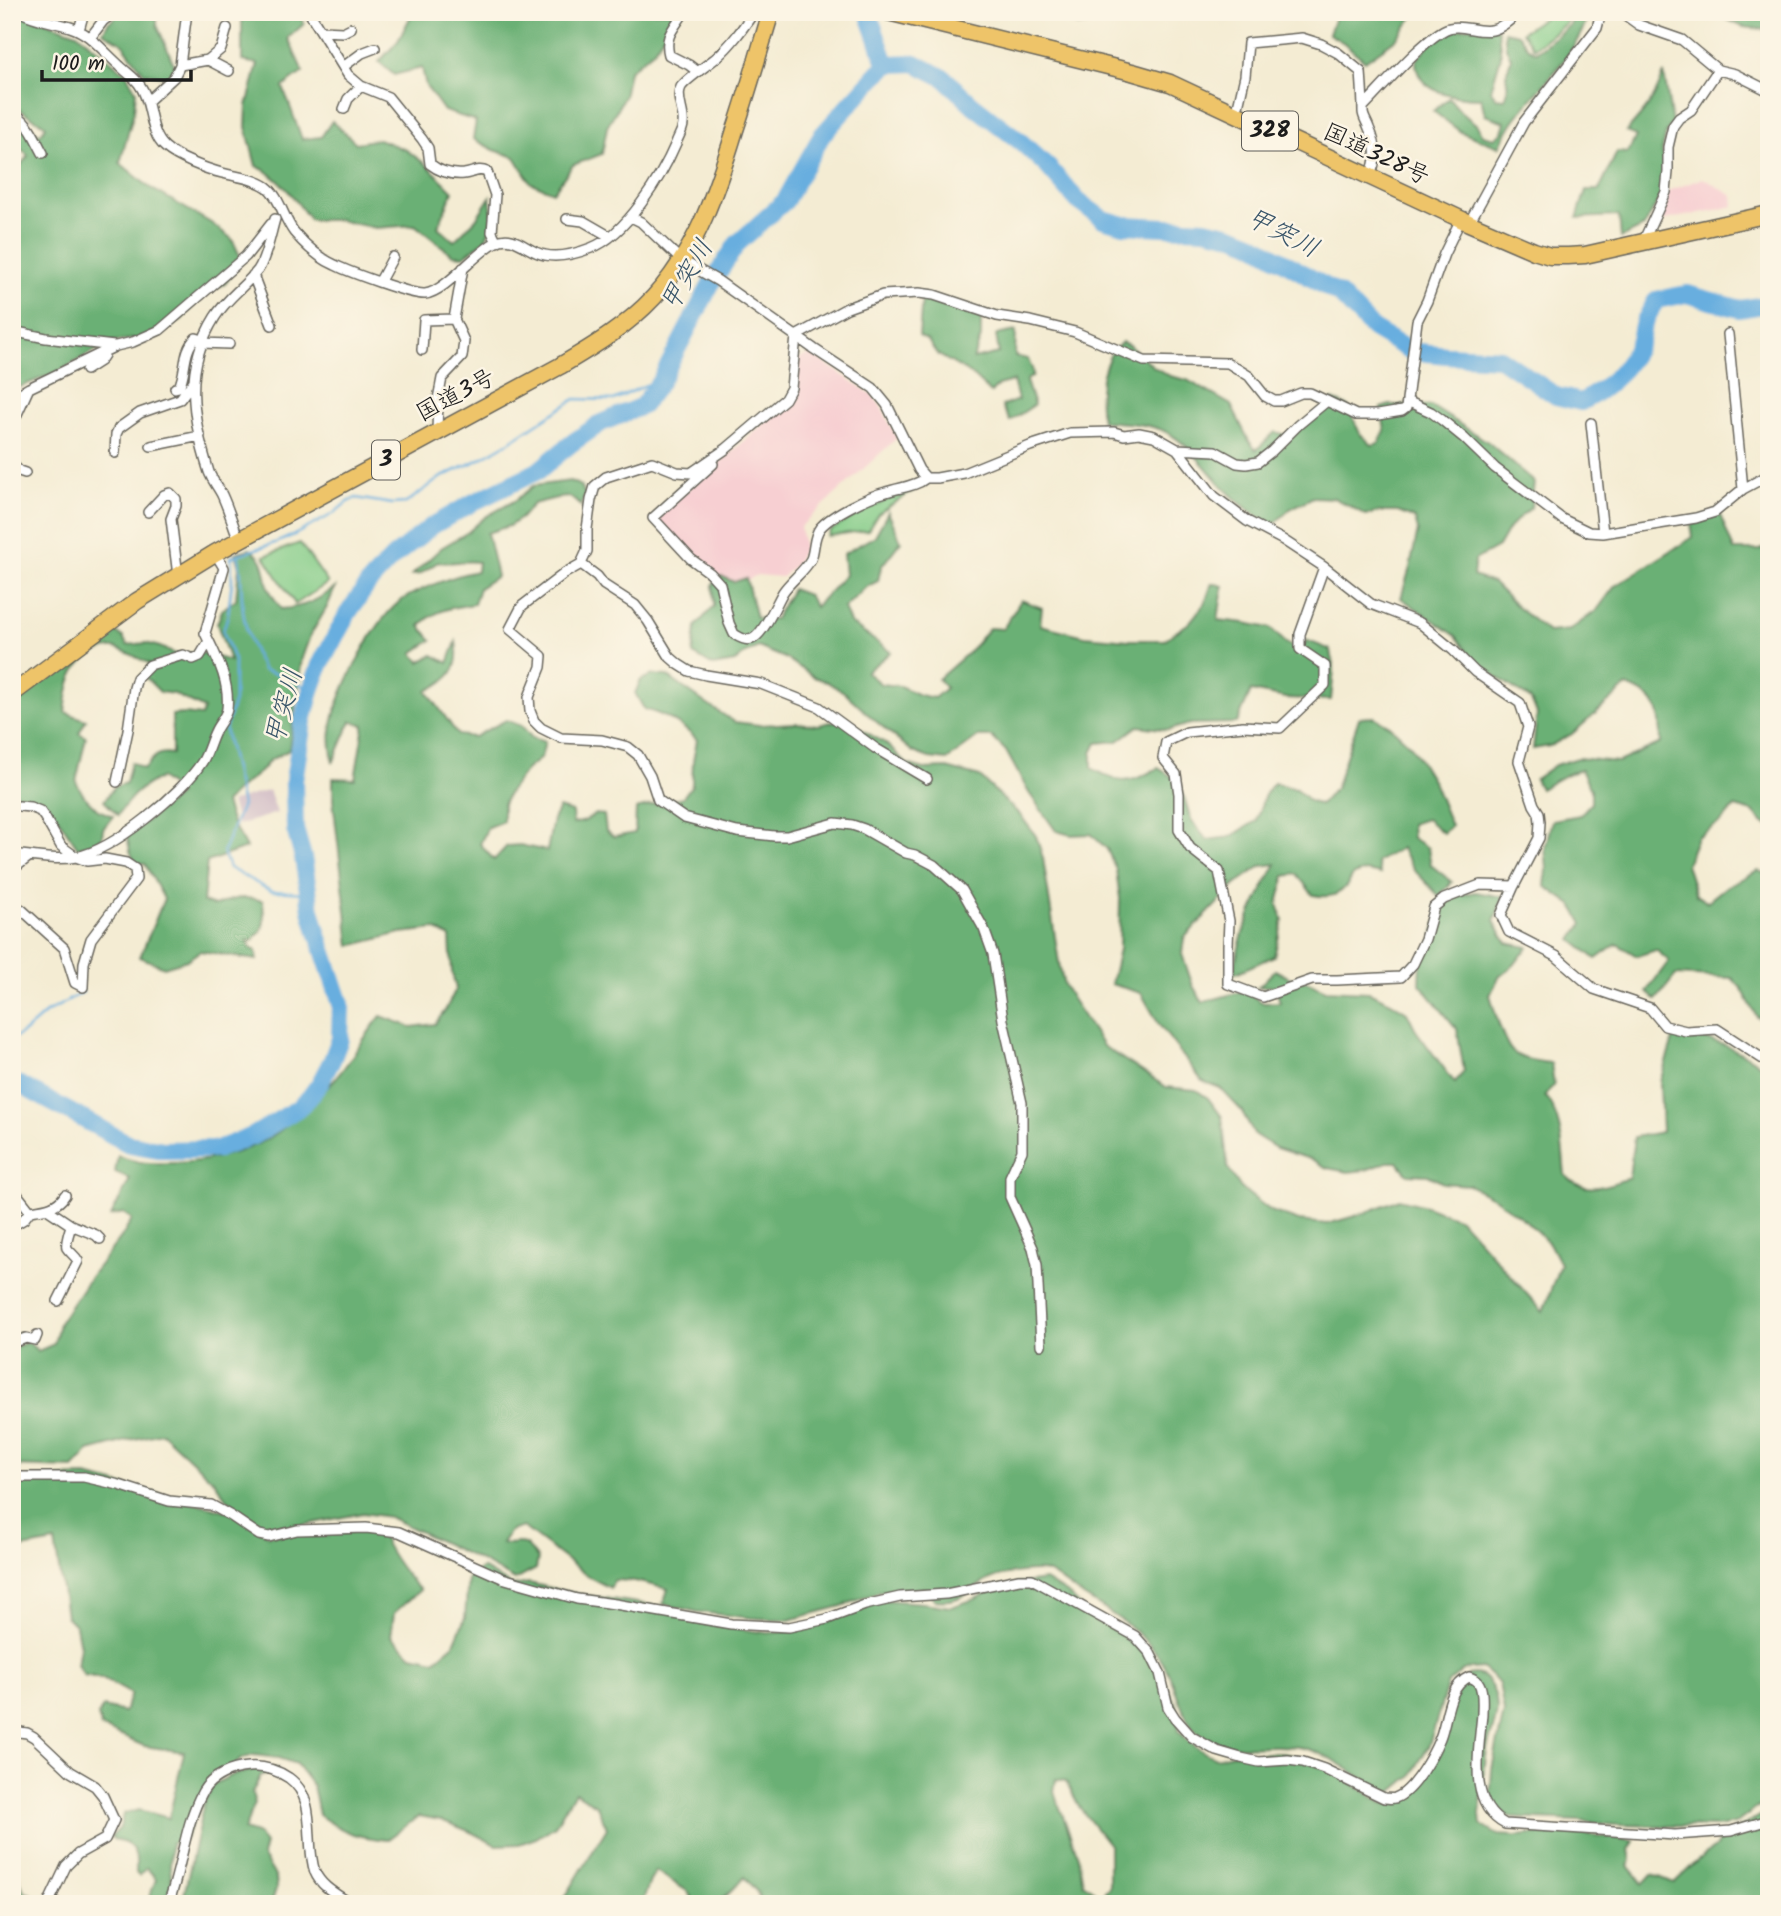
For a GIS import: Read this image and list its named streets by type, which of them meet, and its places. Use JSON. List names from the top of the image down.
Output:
{
  "streets": {
    "highway": [
      "328",
      "国道328号",
      "国道3号",
      "3"
    ]
  },
  "water": ["甲突川"],
  "scale_bar": "100 m"
}
